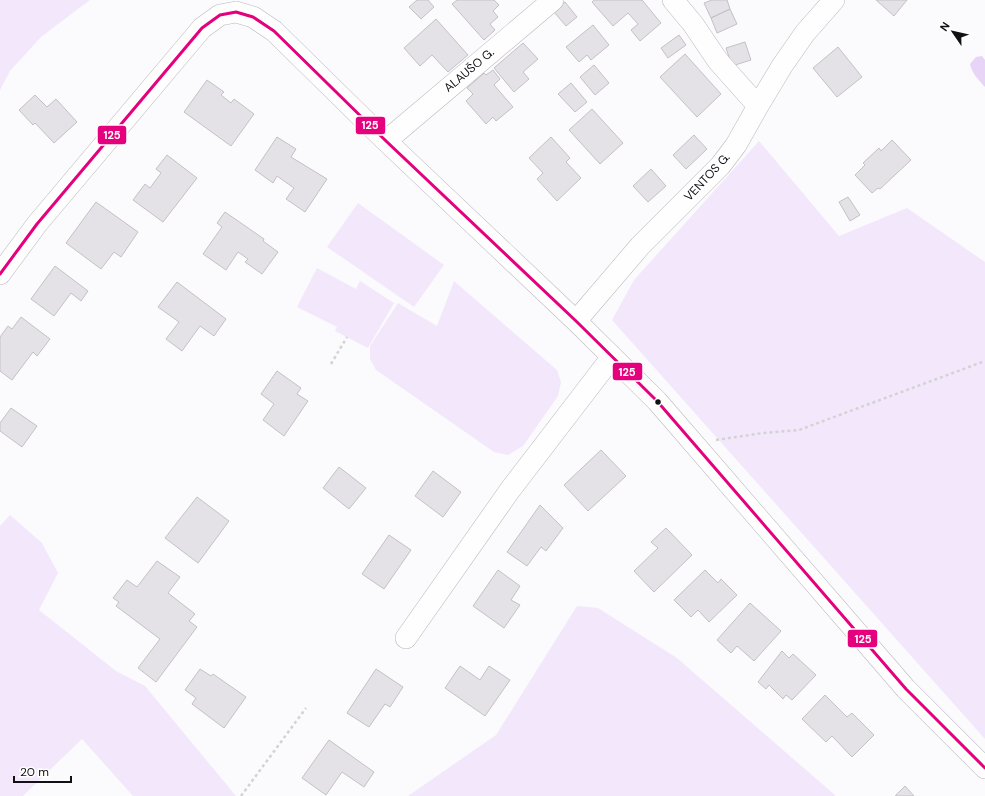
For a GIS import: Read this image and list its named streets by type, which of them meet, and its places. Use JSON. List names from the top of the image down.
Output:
{
  "streets": {
    "street": ["ALAUŠO G.", "VENTOS G."]
  },
  "lines": ["transit line 125"],
  "scale_bar": "20 m",
  "north": "top left"
}
